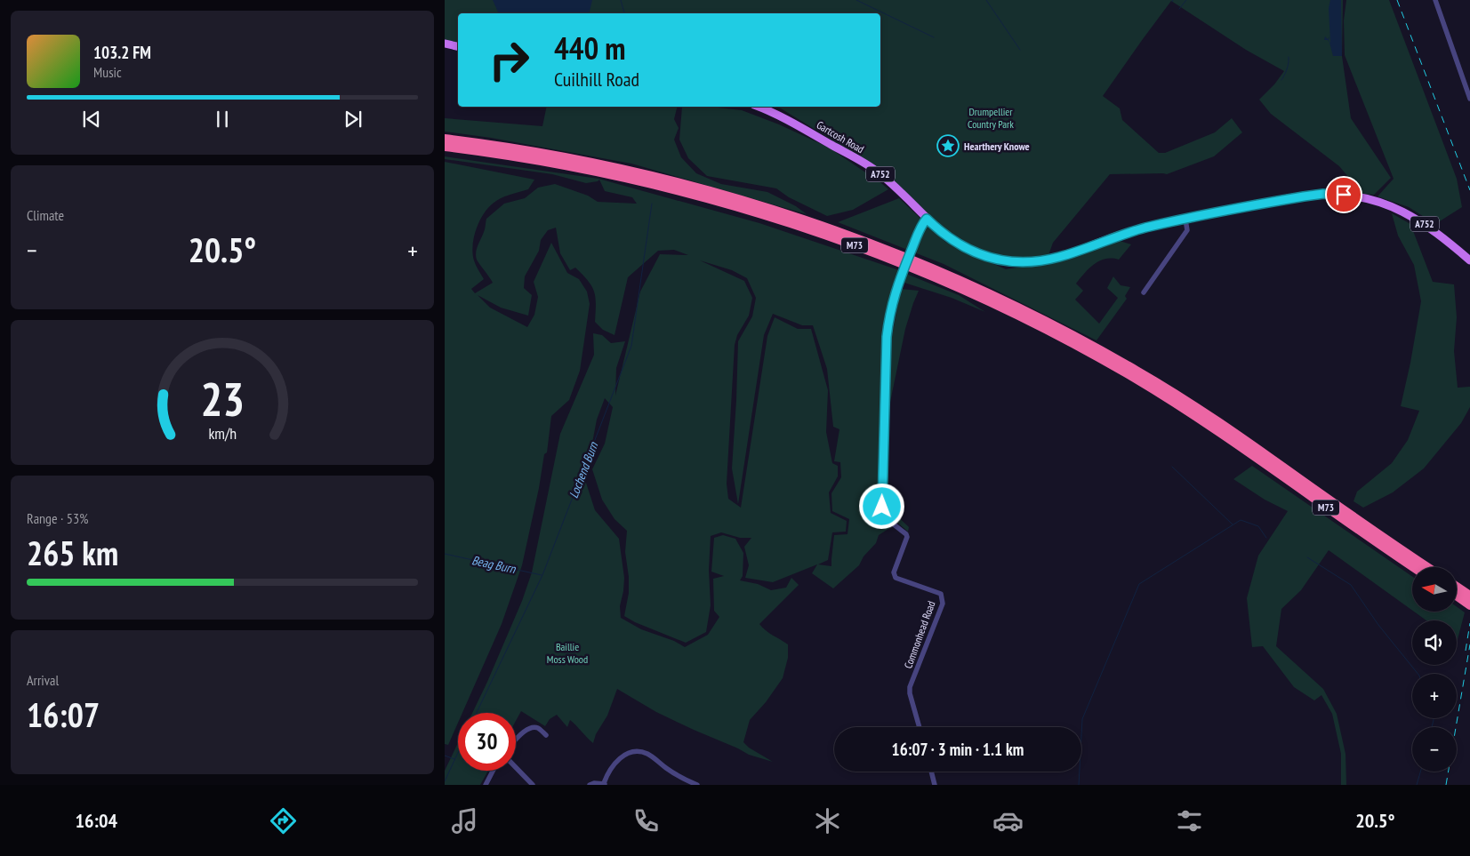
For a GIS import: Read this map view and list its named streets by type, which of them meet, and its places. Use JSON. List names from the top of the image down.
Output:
{
  "streets": {
    "highway": ["M73"],
    "main road": ["Gartcosh Road", "A752"],
    "street": ["Commonhead Road"]
  },
  "crossings": [
    ["Gartcosh Road", "A752"],
    ["Gartcosh Road", "Commonhead Road"],
    ["A752", "Commonhead Road"]
  ],
  "water": ["Lochend Burn", "Beag Burn"],
  "parks": ["Drumpellier Country Park", "Baillie Moss Wood"],
  "places": {
    "place": ["Hearthery Knowe"]
  },
  "north": "left",
  "page": {
    "turn": ["440 m", "Cuilhill Road"],
    "song": ["103.2 FM", "Music"],
    "tile": [
      "Climate",
      ["Range · 53%", "265 km"],
      ["Arrival", "16:07"]
    ],
    "heat": ["−", "20.5°", "+"],
    "map_buttons": ["+", "−"],
    "limit": "30",
    "trip": "16:07 · 3 min · 1.1 km",
    "tabs": ["16:04", "20.5°"],
    "gauge": ["23", "km/h"]
  }
}
